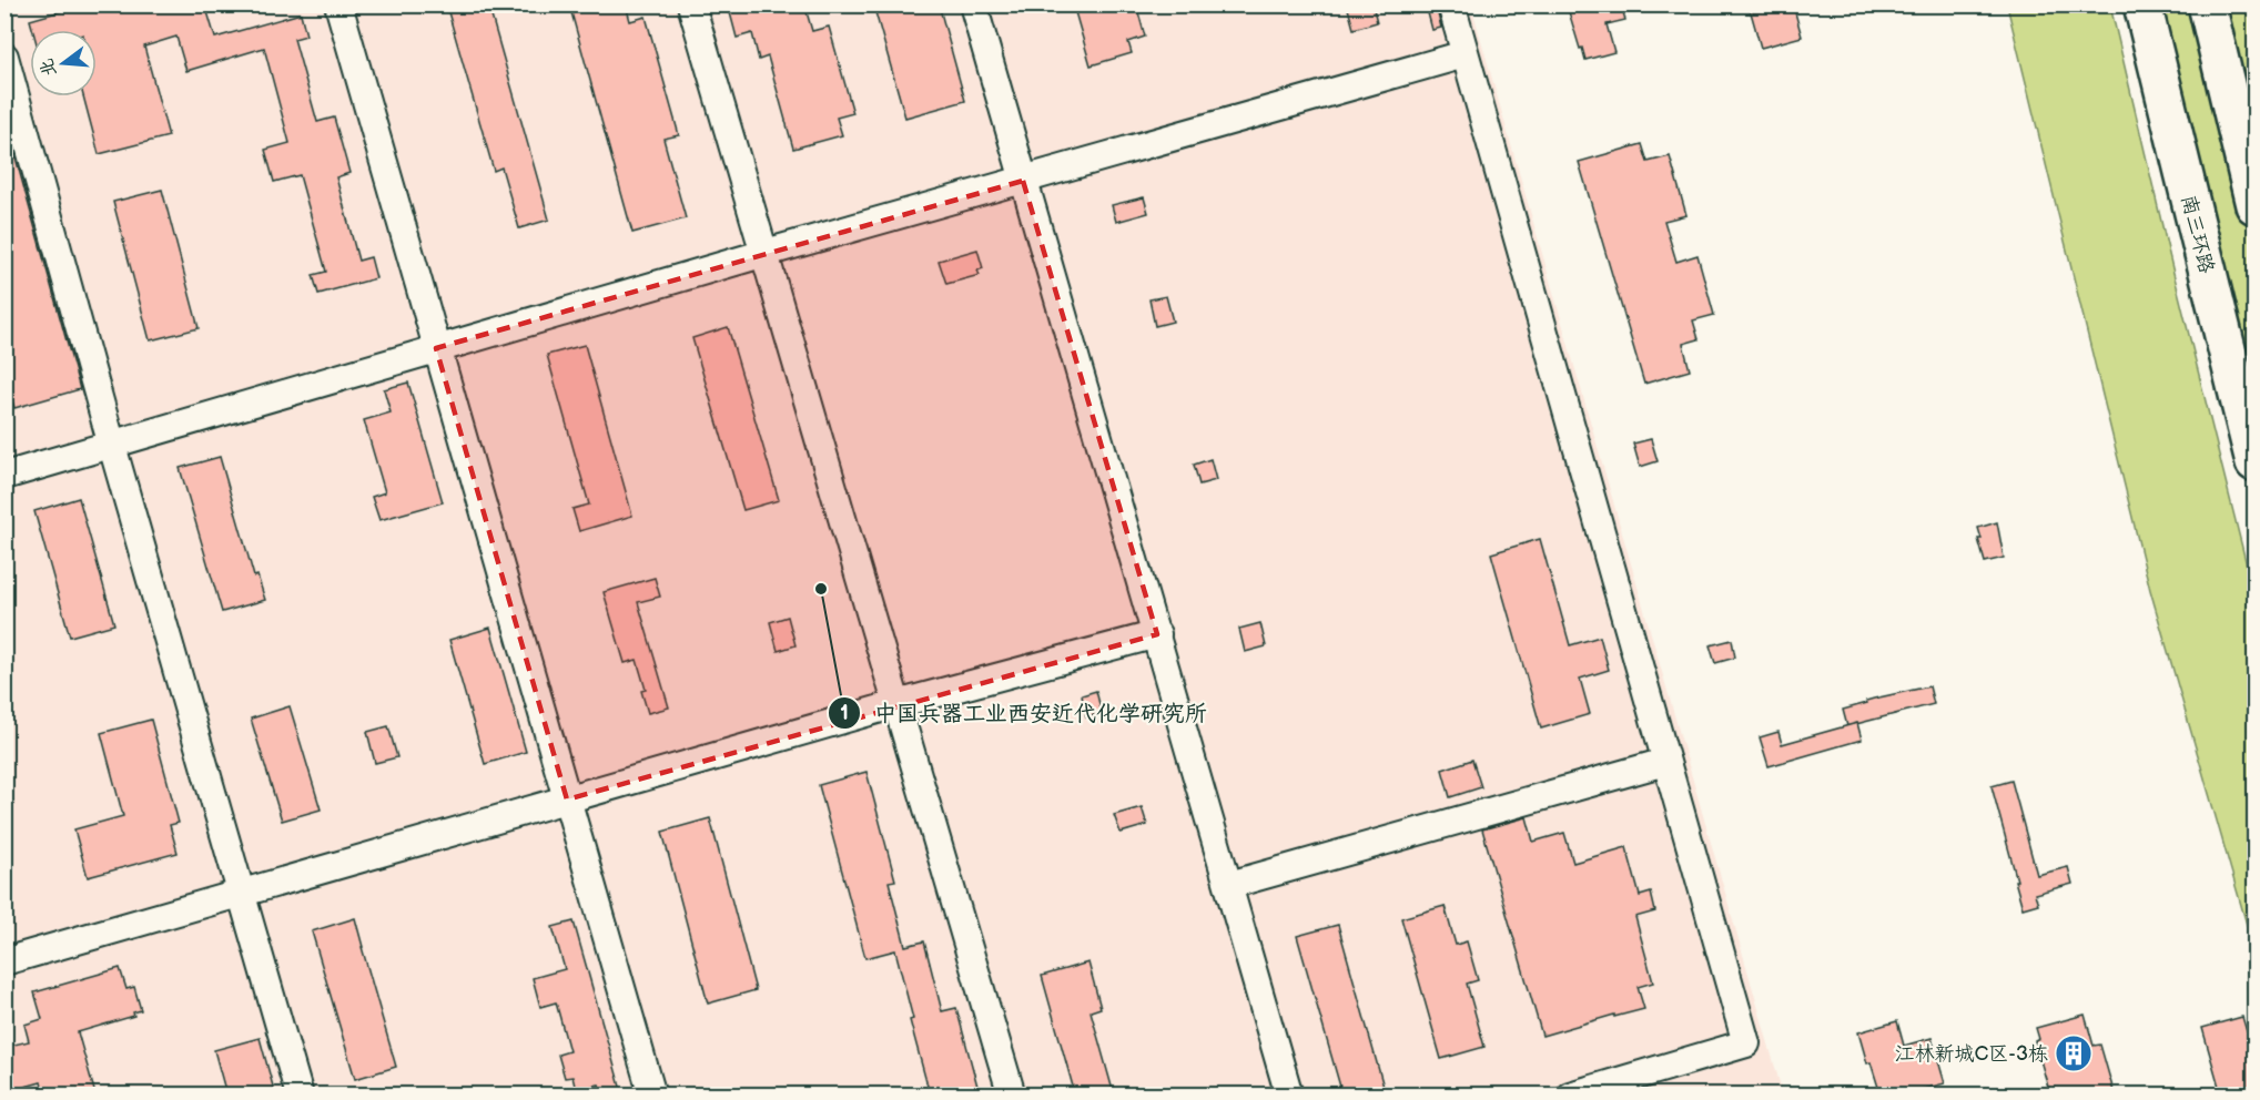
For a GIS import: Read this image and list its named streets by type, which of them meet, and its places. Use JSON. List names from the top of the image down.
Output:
{
  "streets": {
    "highway": ["南三环路"]
  },
  "places": {
    "other": ["中国兵器工业西安近代化学研究所"],
    "building": ["江林新城C区-3栋"]
  },
  "north": "left"
}
